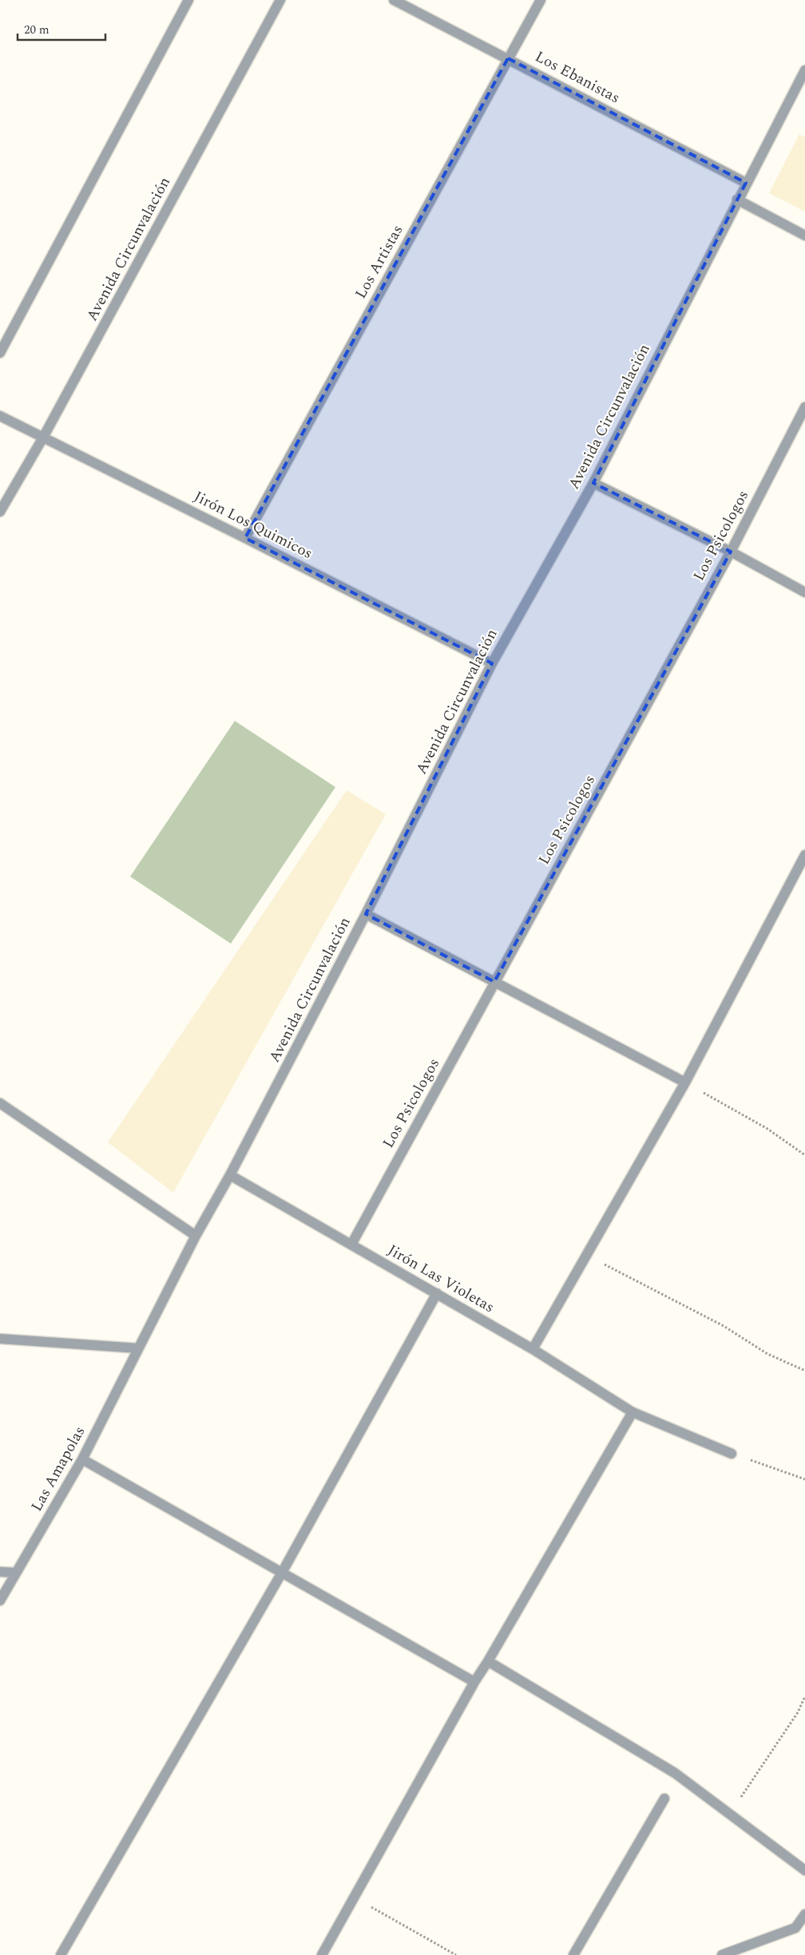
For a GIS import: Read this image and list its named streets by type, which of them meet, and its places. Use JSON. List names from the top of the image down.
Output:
{
  "streets": {
    "street": [
      "Los Ebanistas",
      "Avenida Circunvalación",
      "Los Artistas",
      "Jirón Los Quimicos",
      "Los Psicologos",
      "Jirón Las Violetas",
      "Las Amapolas"
    ]
  },
  "crossings": [
    ["Los Ebanistas", "Avenida Circunvalación"],
    ["Los Ebanistas", "Los Artistas"],
    ["Avenida Circunvalación", "Jirón Los Quimicos"],
    ["Avenida Circunvalación", "Jirón Las Violetas"],
    ["Avenida Circunvalación", "Las Amapolas"],
    ["Los Artistas", "Jirón Los Quimicos"],
    ["Los Psicologos", "Jirón Las Violetas"]
  ],
  "scale_bar": "20 m"
}
